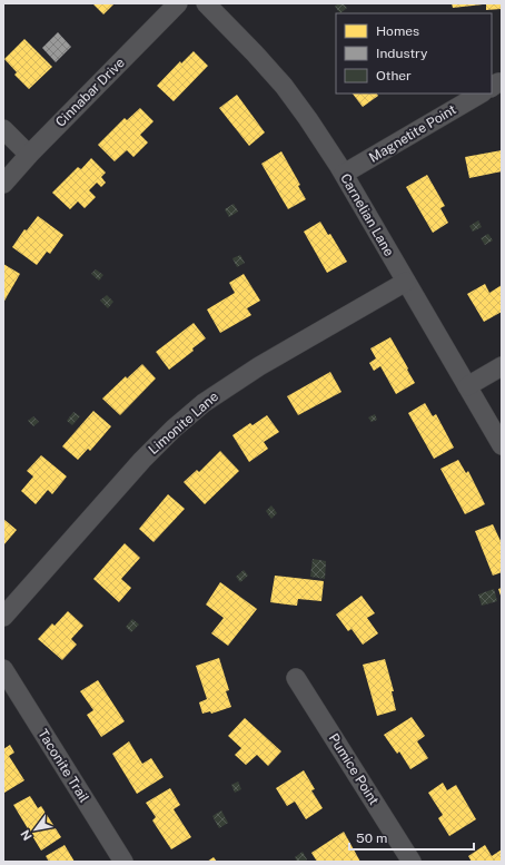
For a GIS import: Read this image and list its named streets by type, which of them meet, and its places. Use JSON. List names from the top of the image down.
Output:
{
  "streets": {
    "street": [
      "Cinnabar Drive",
      "Magnetite Point",
      "Carnelian Lane",
      "Limonite Lane",
      "Taconite Trail",
      "Pumice Point"
    ]
  },
  "crossings": [
    ["Magnetite Point", "Carnelian Lane"],
    ["Carnelian Lane", "Limonite Lane"]
  ],
  "legend": ["Homes", "Industry", "Other"],
  "scale_bar": "50 m",
  "north": "bottom left"
}
